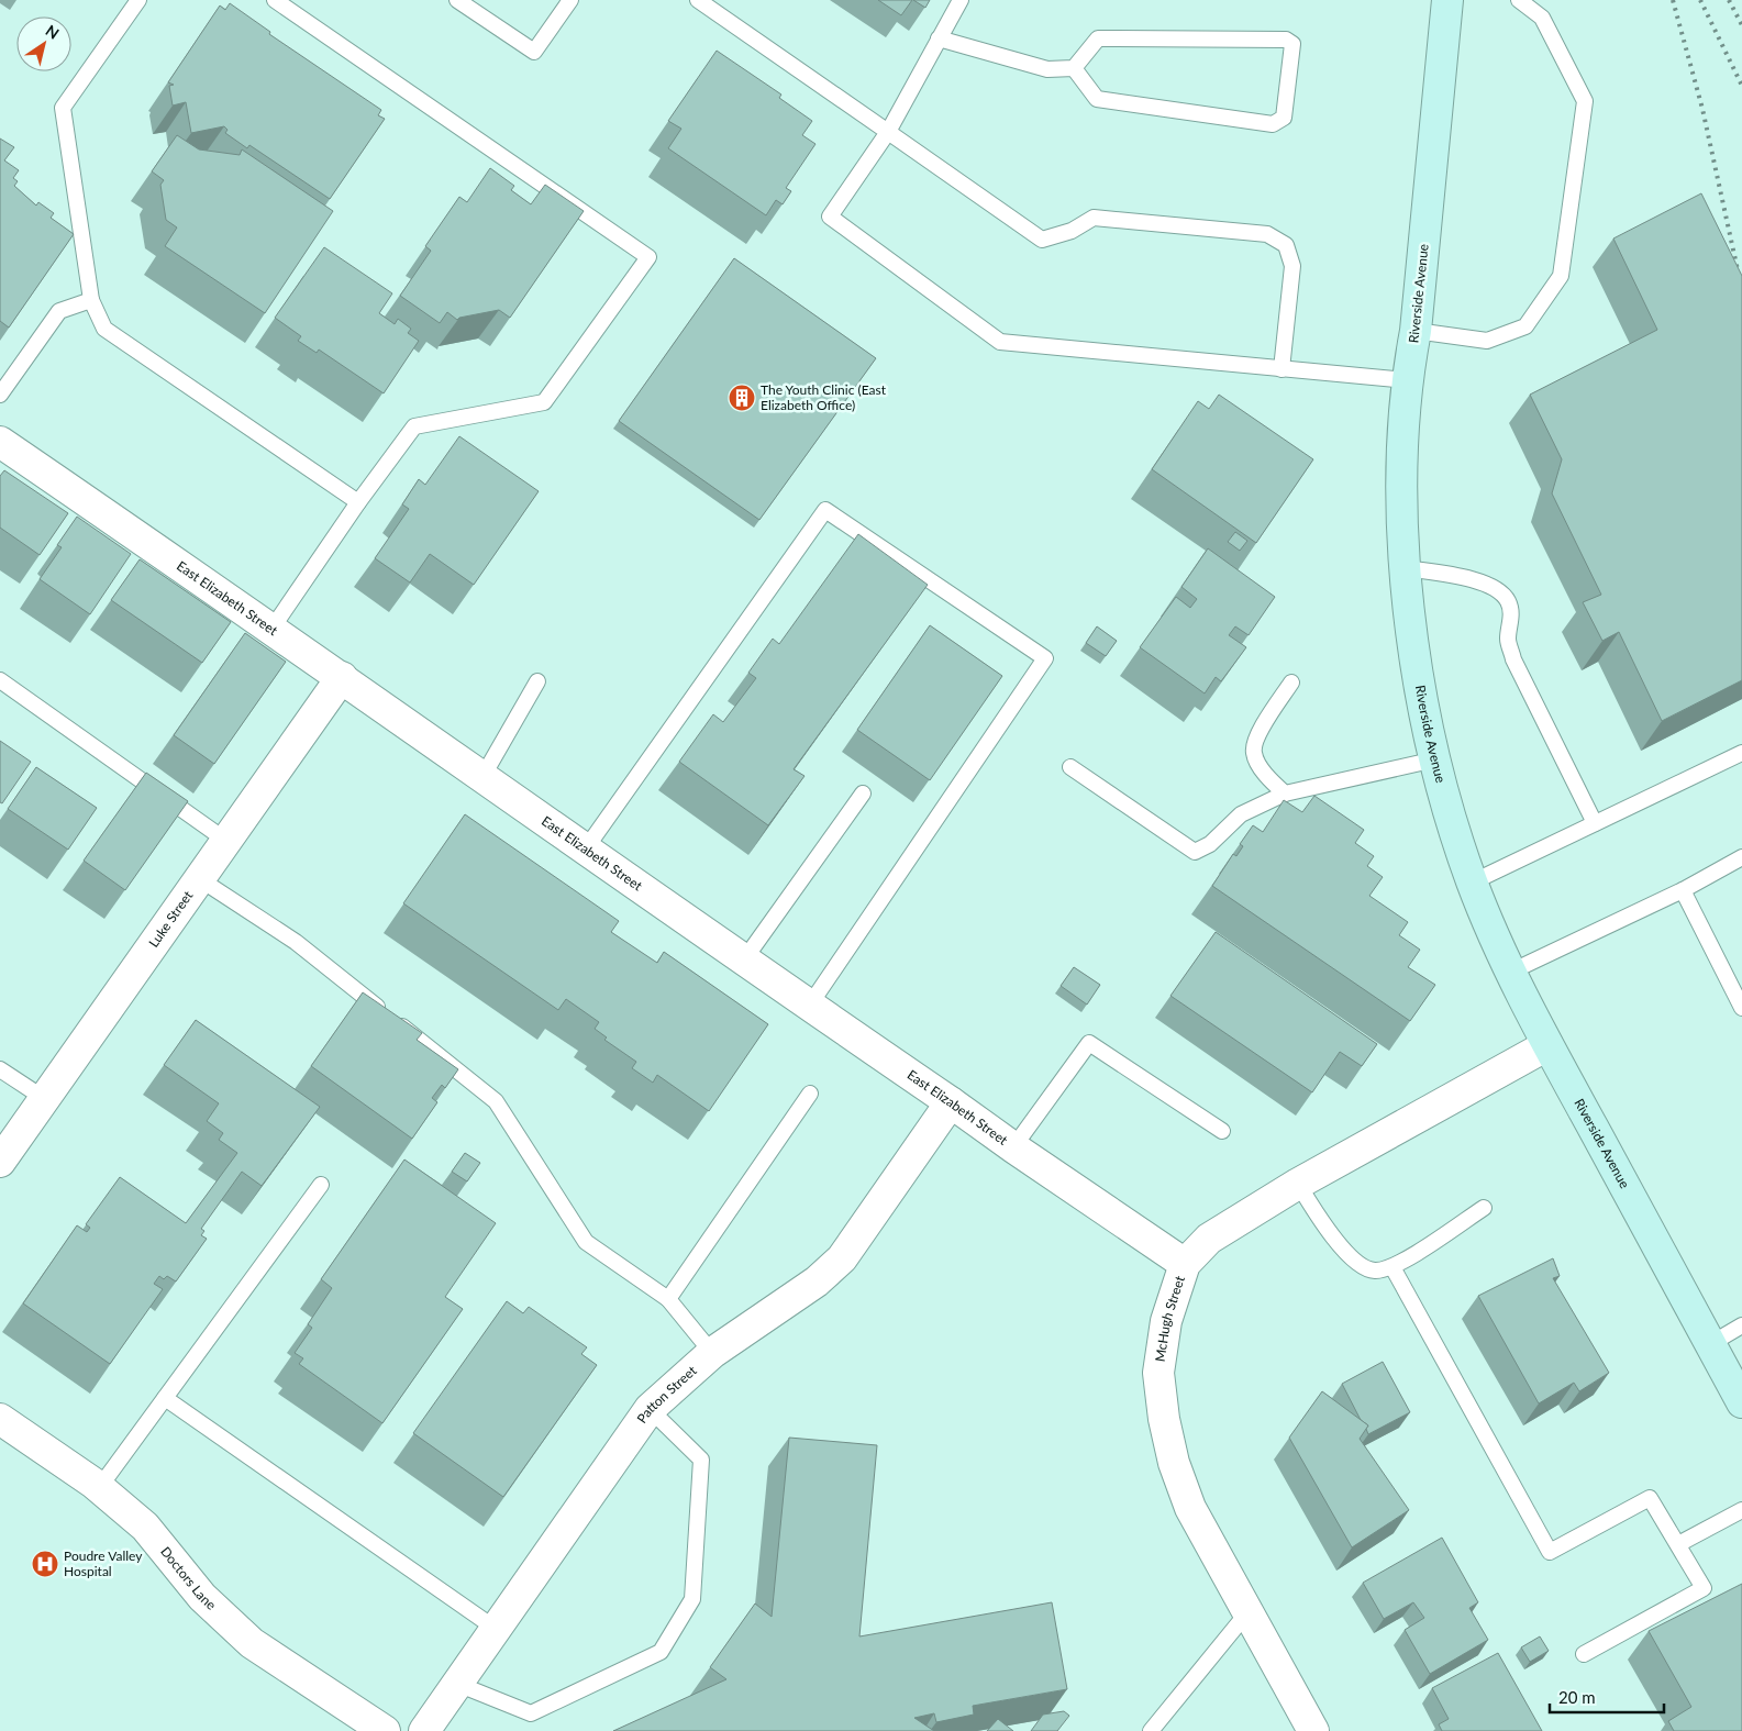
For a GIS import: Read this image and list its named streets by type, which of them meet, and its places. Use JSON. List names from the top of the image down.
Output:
{
  "streets": {
    "main road": ["Riverside Avenue"],
    "street": [
      "East Elizabeth Street",
      "Luke Street",
      "McHugh Street",
      "Patton Street",
      "Doctors Lane"
    ]
  },
  "crossings": [
    ["Riverside Avenue", "McHugh Street"],
    ["East Elizabeth Street", "Luke Street"],
    ["East Elizabeth Street", "McHugh Street"],
    ["East Elizabeth Street", "Patton Street"]
  ],
  "places": {
    "building": ["The Youth Clinic (East Elizabeth Office)"],
    "hospital": ["Poudre Valley Hospital"]
  },
  "scale_bar": "20 m",
  "north": "top right"
}
